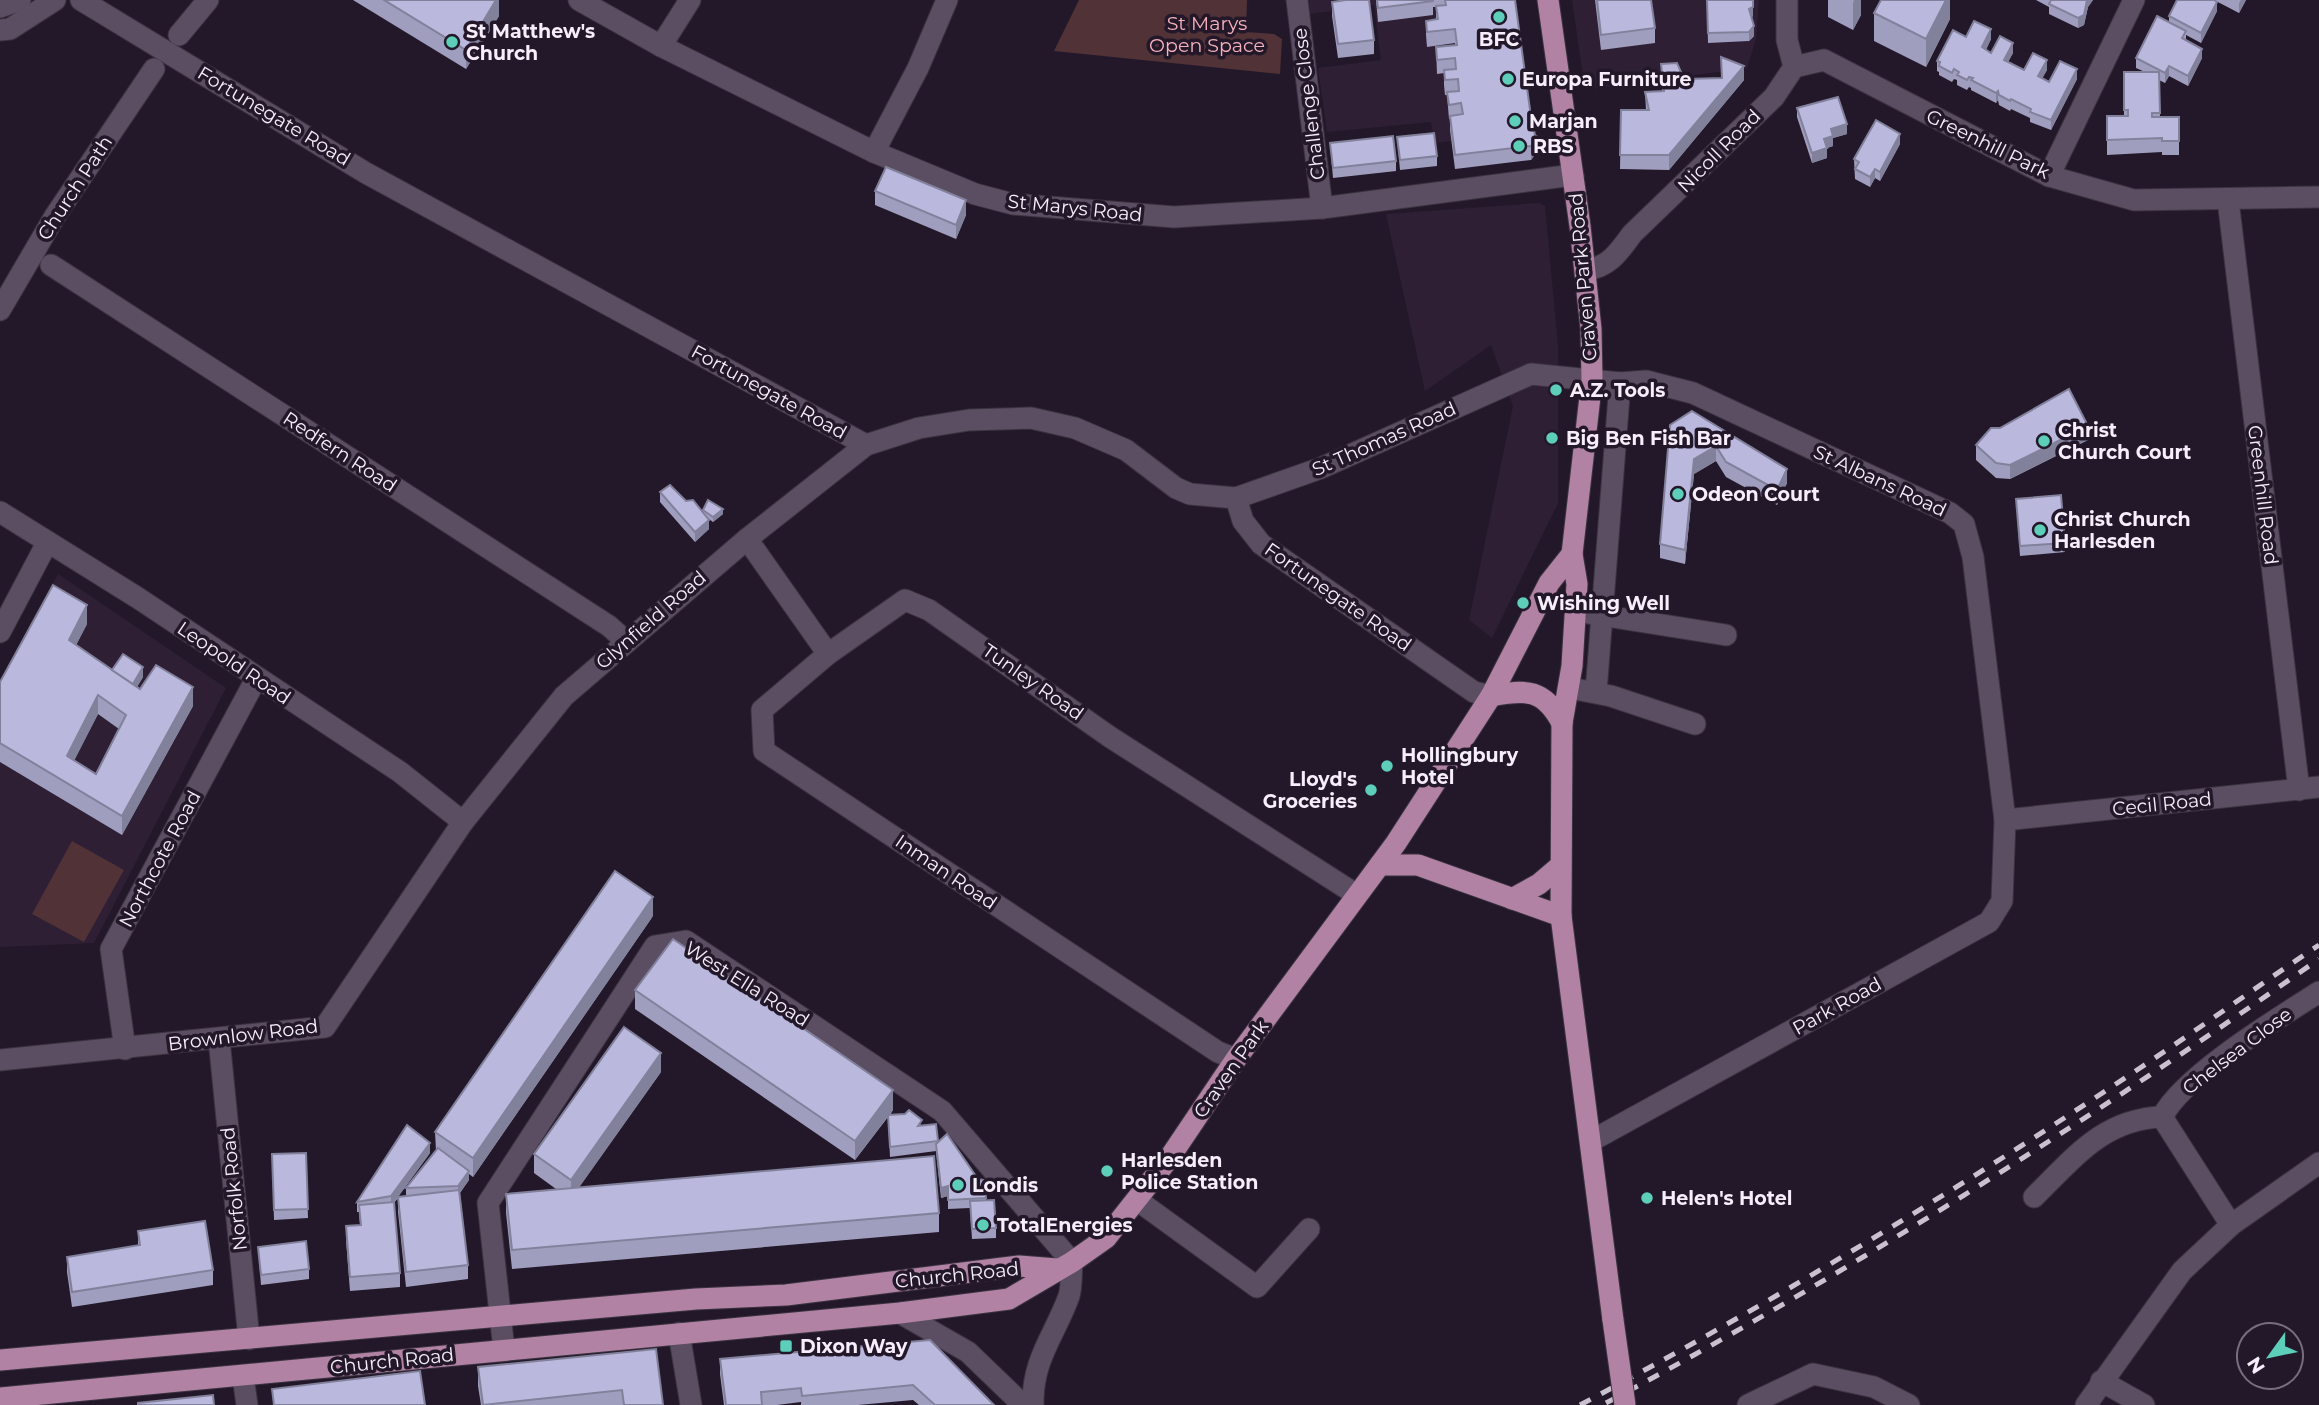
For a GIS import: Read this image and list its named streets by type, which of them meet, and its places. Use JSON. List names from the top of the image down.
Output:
{
  "streets": {
    "main road": ["Craven Park Road", "Craven Park", "Church Road"],
    "street": [
      "Challenge Close",
      "Fortunegate Road",
      "Greenhill Park",
      "Nicoll Road",
      "Church Path",
      "St Marys Road",
      "St Thomas Road",
      "Redfern Road",
      "St Albans Road",
      "Greenhill Road",
      "Glynfield Road",
      "Leopold Road",
      "Tunley Road",
      "Cecil Road",
      "Northcote Road",
      "Inman Road",
      "West Ella Road",
      "Park Road",
      "Brownlow Road",
      "Chelsea Close",
      "Norfolk Road"
    ]
  },
  "crossings": [
    ["Challenge Close", "St Marys Road"],
    ["Fortunegate Road", "St Thomas Road"],
    ["Fortunegate Road", "Glynfield Road"],
    ["Fortunegate Road", "Craven Park"],
    ["Greenhill Park", "Nicoll Road"],
    ["Greenhill Park", "Greenhill Road"],
    ["Nicoll Road", "Craven Park Road"],
    ["St Marys Road", "Craven Park Road"],
    ["Craven Park Road", "St Albans Road"],
    ["St Thomas Road", "St Albans Road"],
    ["Redfern Road", "Glynfield Road"],
    ["St Albans Road", "Cecil Road"],
    ["St Albans Road", "Park Road"],
    ["Greenhill Road", "Cecil Road"],
    ["Glynfield Road", "Leopold Road"],
    ["Glynfield Road", "Brownlow Road"],
    ["Leopold Road", "Northcote Road"],
    ["Leopold Road", "Brownlow Road"],
    ["Tunley Road", "Inman Road"],
    ["Tunley Road", "Craven Park"],
    ["Cecil Road", "Park Road"],
    ["Northcote Road", "Brownlow Road"],
    ["Inman Road", "Craven Park"],
    ["West Ella Road", "Craven Park"],
    ["West Ella Road", "Church Road"],
    ["Brownlow Road", "Norfolk Road"],
    ["Craven Park", "Church Road"],
    ["Norfolk Road", "Church Road"]
  ],
  "parks": ["St Marys Open Space"],
  "places": {
    "other": [
      "BFC",
      "St Matthew's Church",
      "Europa Furniture",
      "Marjan",
      "RBS",
      "A.Z. Tools",
      "Big Ben Fish Bar",
      "Christ Church Court",
      "Odeon Court",
      "Christ Church Harlesden",
      "Wishing Well",
      "Hollingbury Hotel",
      "Lloyd's Groceries",
      "Harlesden Police Station",
      "Londis",
      "Helen's Hotel",
      "TotalEnergies"
    ],
    "transit": ["Dixon Way"]
  },
  "north": "bottom left"
}
